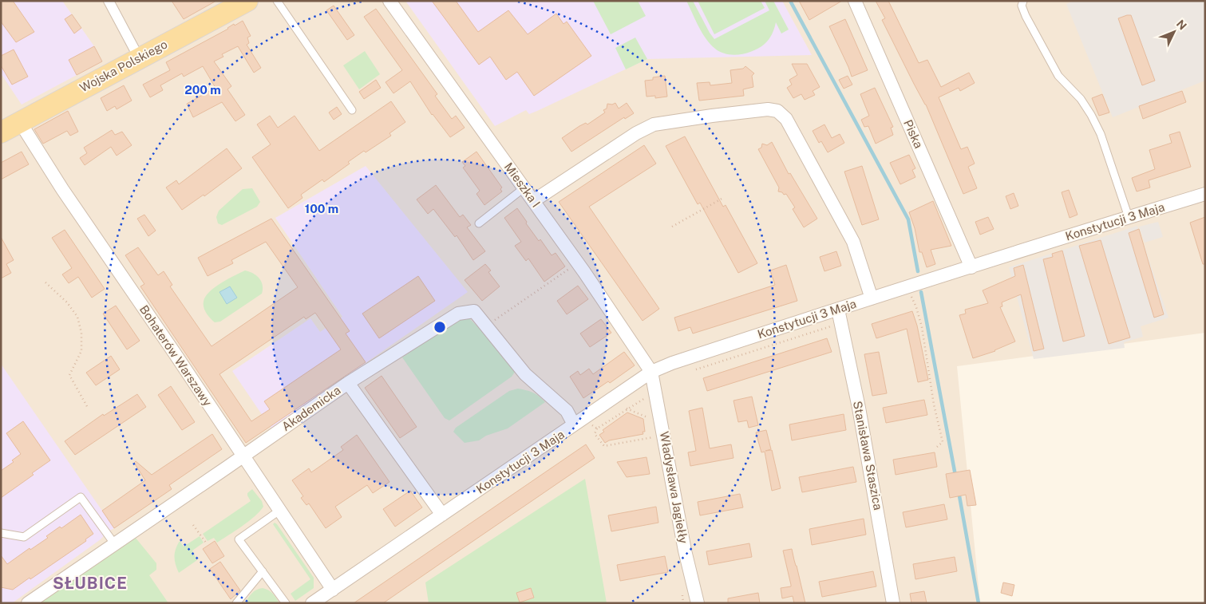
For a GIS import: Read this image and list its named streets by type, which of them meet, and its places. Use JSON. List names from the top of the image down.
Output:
{
  "streets": {
    "main road": ["Wojska Polskiego"],
    "street": [
      "Piska",
      "Mieszka I",
      "Konstytucji 3 Maja",
      "Bohaterów Warszawy",
      "Akademicka",
      "Stanisława Staszica",
      "Władysława Jagiełły"
    ]
  },
  "crossings": [
    ["Wojska Polskiego", "Bohaterów Warszawy"],
    ["Piska", "Konstytucji 3 Maja"],
    ["Mieszka I", "Konstytucji 3 Maja"],
    ["Mieszka I", "Władysława Jagiełły"],
    ["Konstytucji 3 Maja", "Bohaterów Warszawy"],
    ["Konstytucji 3 Maja", "Akademicka"],
    ["Konstytucji 3 Maja", "Stanisława Staszica"],
    ["Konstytucji 3 Maja", "Władysława Jagiełły"],
    ["Bohaterów Warszawy", "Akademicka"]
  ],
  "districts": ["SŁUBICE"],
  "north": "top right",
  "rings": ["200 m", "100 m"]
}
